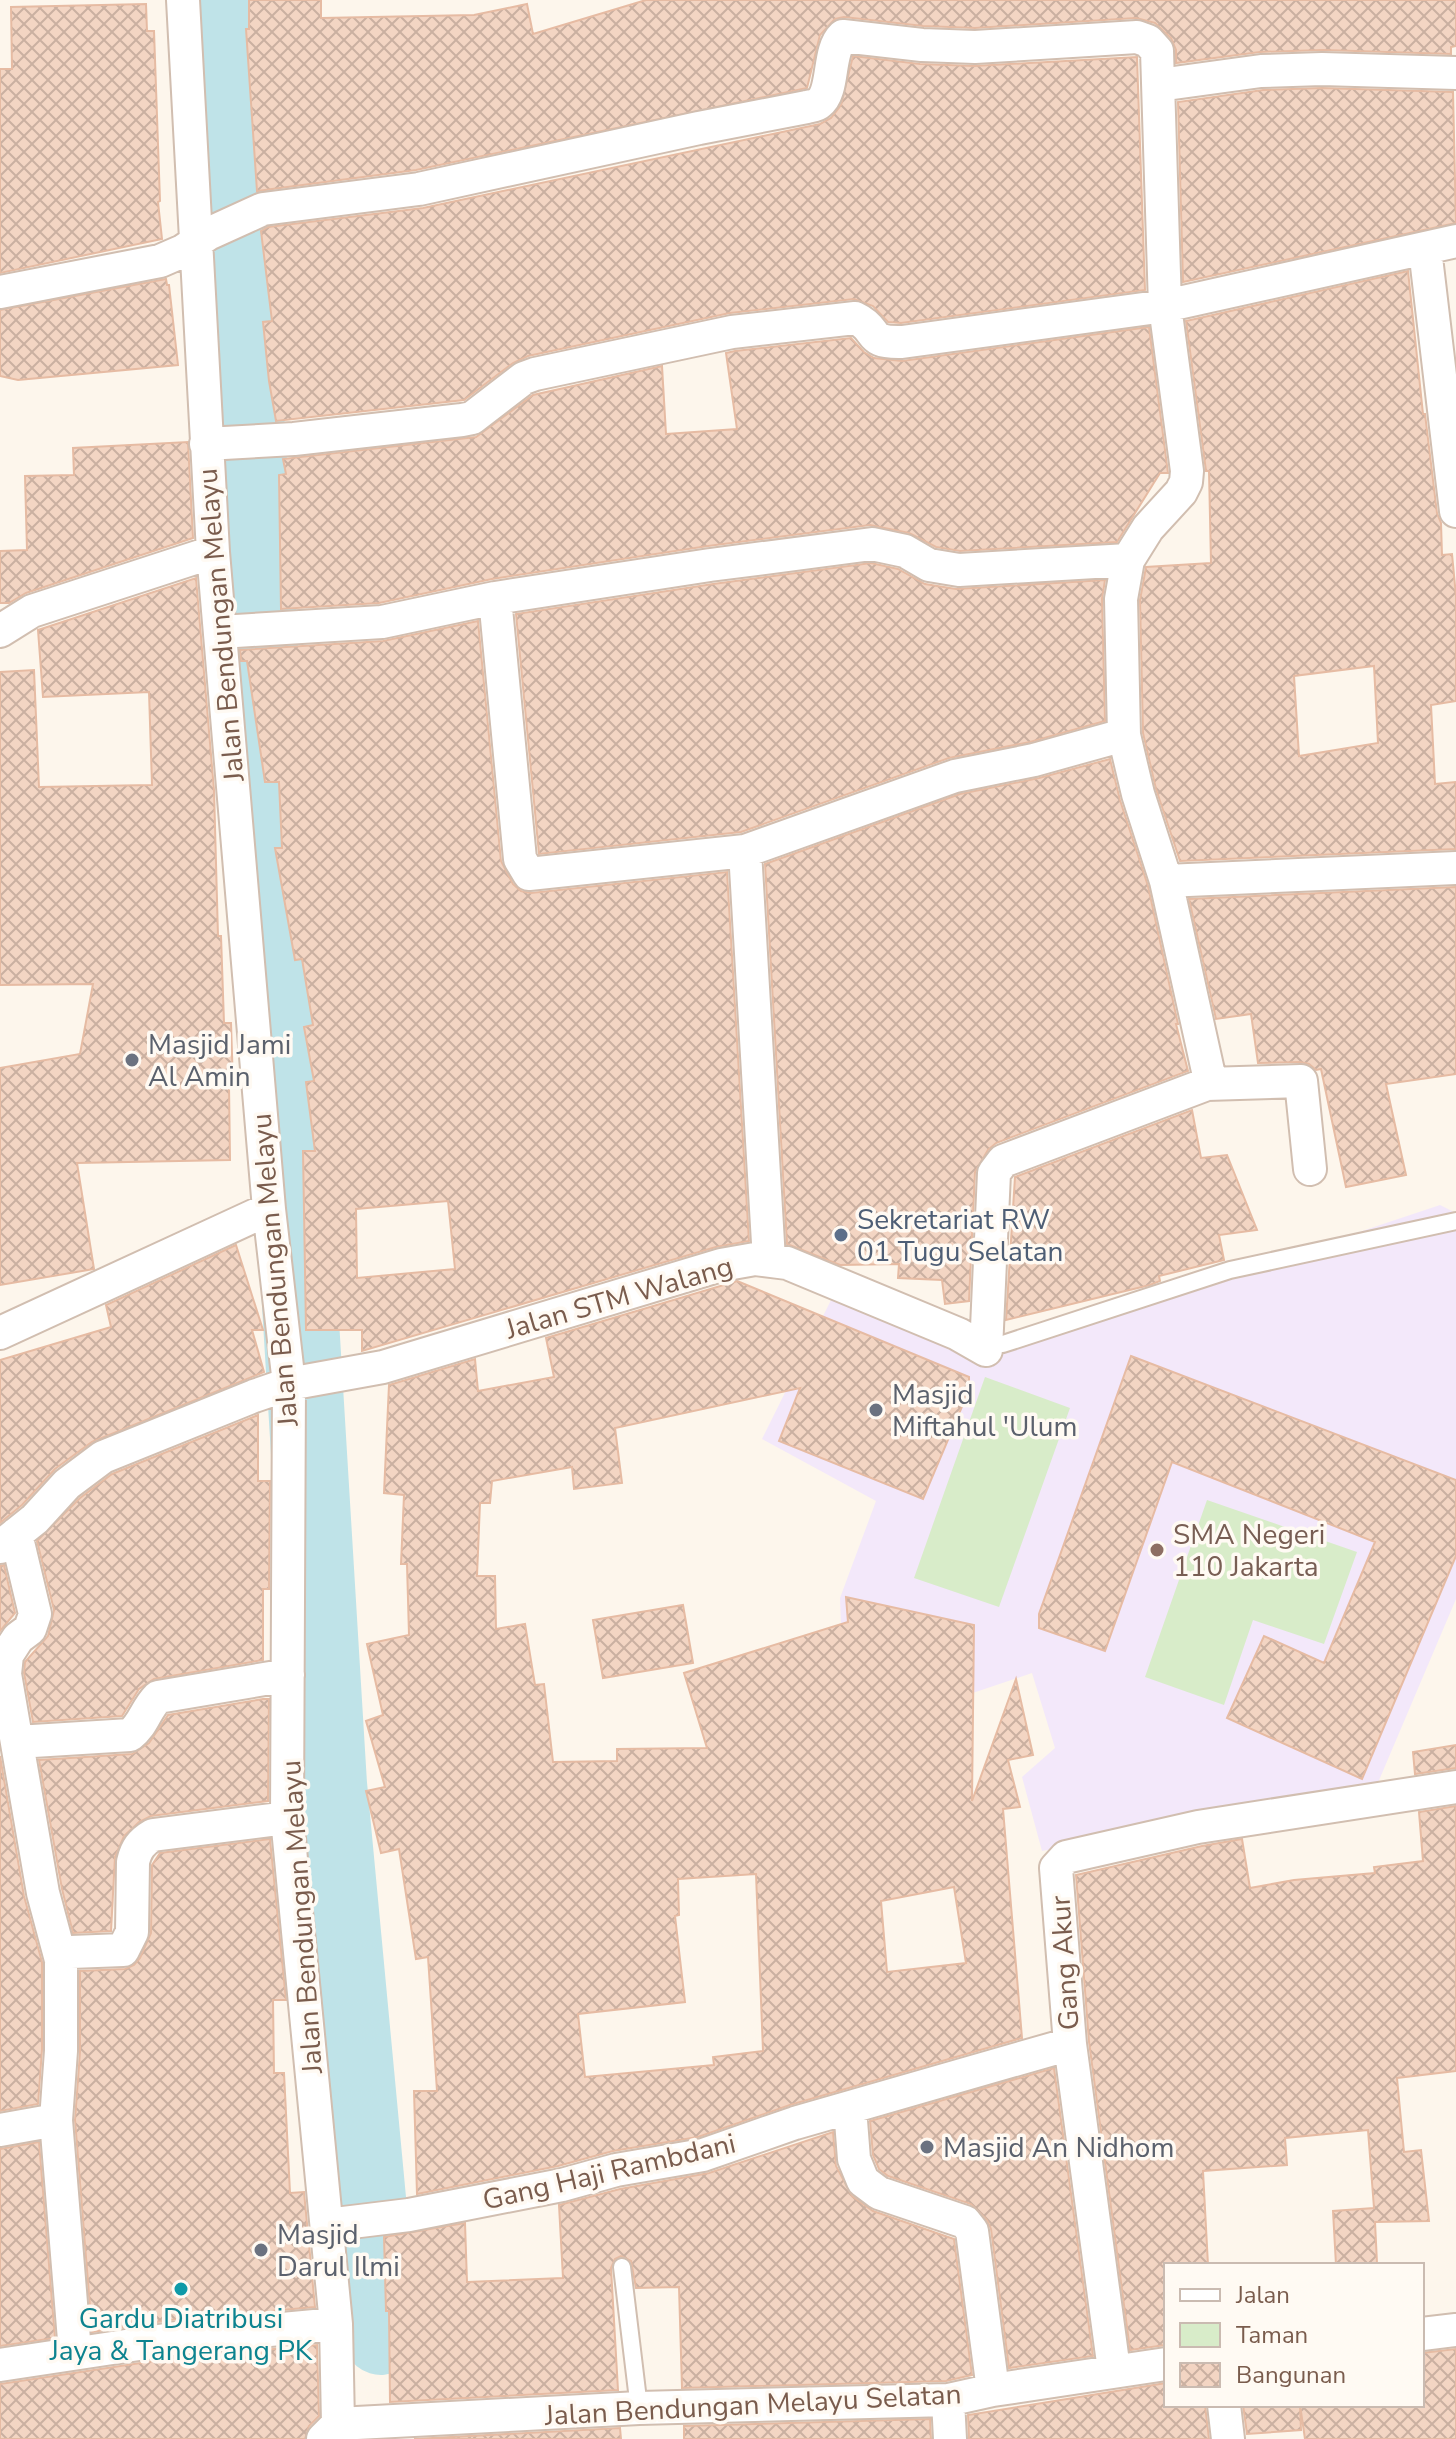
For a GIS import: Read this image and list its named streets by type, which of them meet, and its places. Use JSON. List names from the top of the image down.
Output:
{
  "streets": {
    "street": [
      "Jalan Bendungan Melayu",
      "Jalan STM Walang",
      "Gang Akur",
      "Gang Haji Rambdani",
      "Jalan Bendungan Melayu Selatan"
    ]
  },
  "crossings": [
    ["Jalan Bendungan Melayu", "Jalan STM Walang"],
    ["Jalan Bendungan Melayu", "Gang Haji Rambdani"],
    ["Jalan Bendungan Melayu", "Jalan Bendungan Melayu Selatan"],
    ["Gang Akur", "Gang Haji Rambdani"],
    ["Gang Akur", "Jalan Bendungan Melayu Selatan"]
  ],
  "places": [
    "Masjid Jami Al Amin",
    "Sekretariat RW 01 Tugu Selatan",
    "Masjid Miftahul 'Ulum",
    "SMA Negeri 110 Jakarta",
    "Masjid An Nidhom",
    "Masjid Darul Ilmi",
    "Gardu Diatribusi Jaya & Tangerang PK"
  ],
  "legend": ["Jalan", "Taman", "Bangunan"]
}
